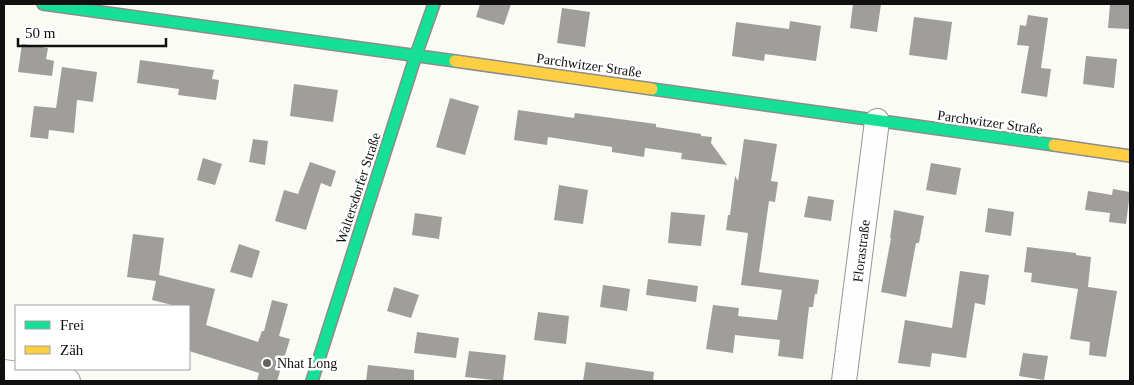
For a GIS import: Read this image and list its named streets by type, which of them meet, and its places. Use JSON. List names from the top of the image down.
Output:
{
  "streets": {
    "street": ["Parchwitzer Straße", "Waltersdorfer Straße", "Florastraße"]
  },
  "crossings": [
    ["Parchwitzer Straße", "Waltersdorfer Straße"],
    ["Parchwitzer Straße", "Florastraße"]
  ],
  "places": ["Nhat Long"],
  "legend": ["Frei", "Zäh"],
  "scale_bar": "50 m"
}
